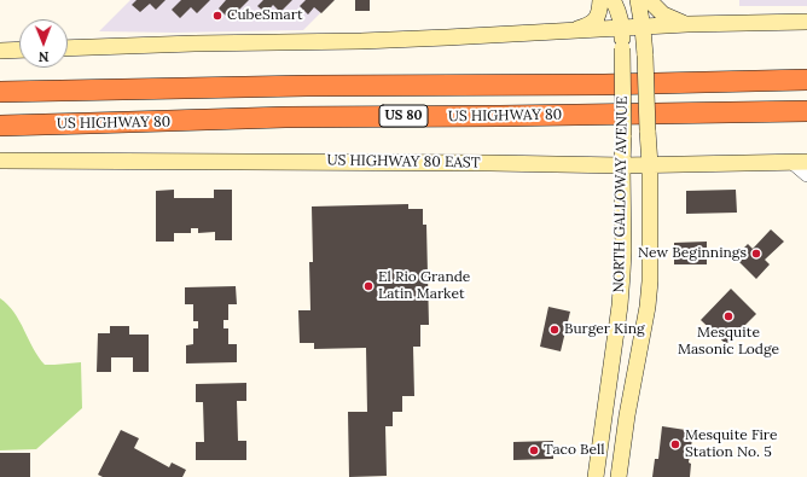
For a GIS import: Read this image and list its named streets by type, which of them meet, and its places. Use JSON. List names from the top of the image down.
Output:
{
  "streets": {
    "highway": ["US 80", "US HIGHWAY 80"],
    "main road": ["US HIGHWAY 80 EAST", "NORTH GALLOWAY AVENUE"]
  },
  "crossings": [
    ["US HIGHWAY 80 EAST", "NORTH GALLOWAY AVENUE"]
  ],
  "places": [
    "CubeSmart",
    "New Beginnings",
    "El Rio Grande Latin Market",
    "Mesquite Masonic Lodge",
    "Burger King",
    "Mesquite Fire Station No. 5",
    "Taco Bell"
  ],
  "north": "bottom"
}
